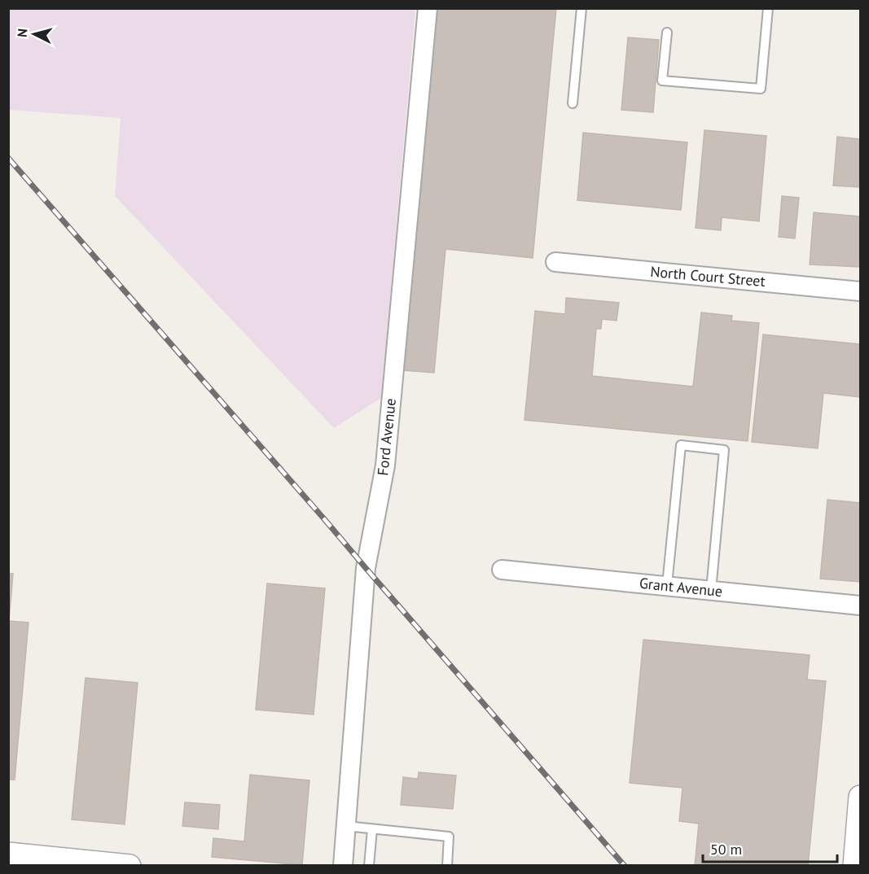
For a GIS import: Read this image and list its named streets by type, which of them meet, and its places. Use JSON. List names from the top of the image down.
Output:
{
  "streets": {
    "street": ["North Court Street", "Ford Avenue", "Grant Avenue"]
  },
  "scale_bar": "50 m",
  "north": "left"
}
